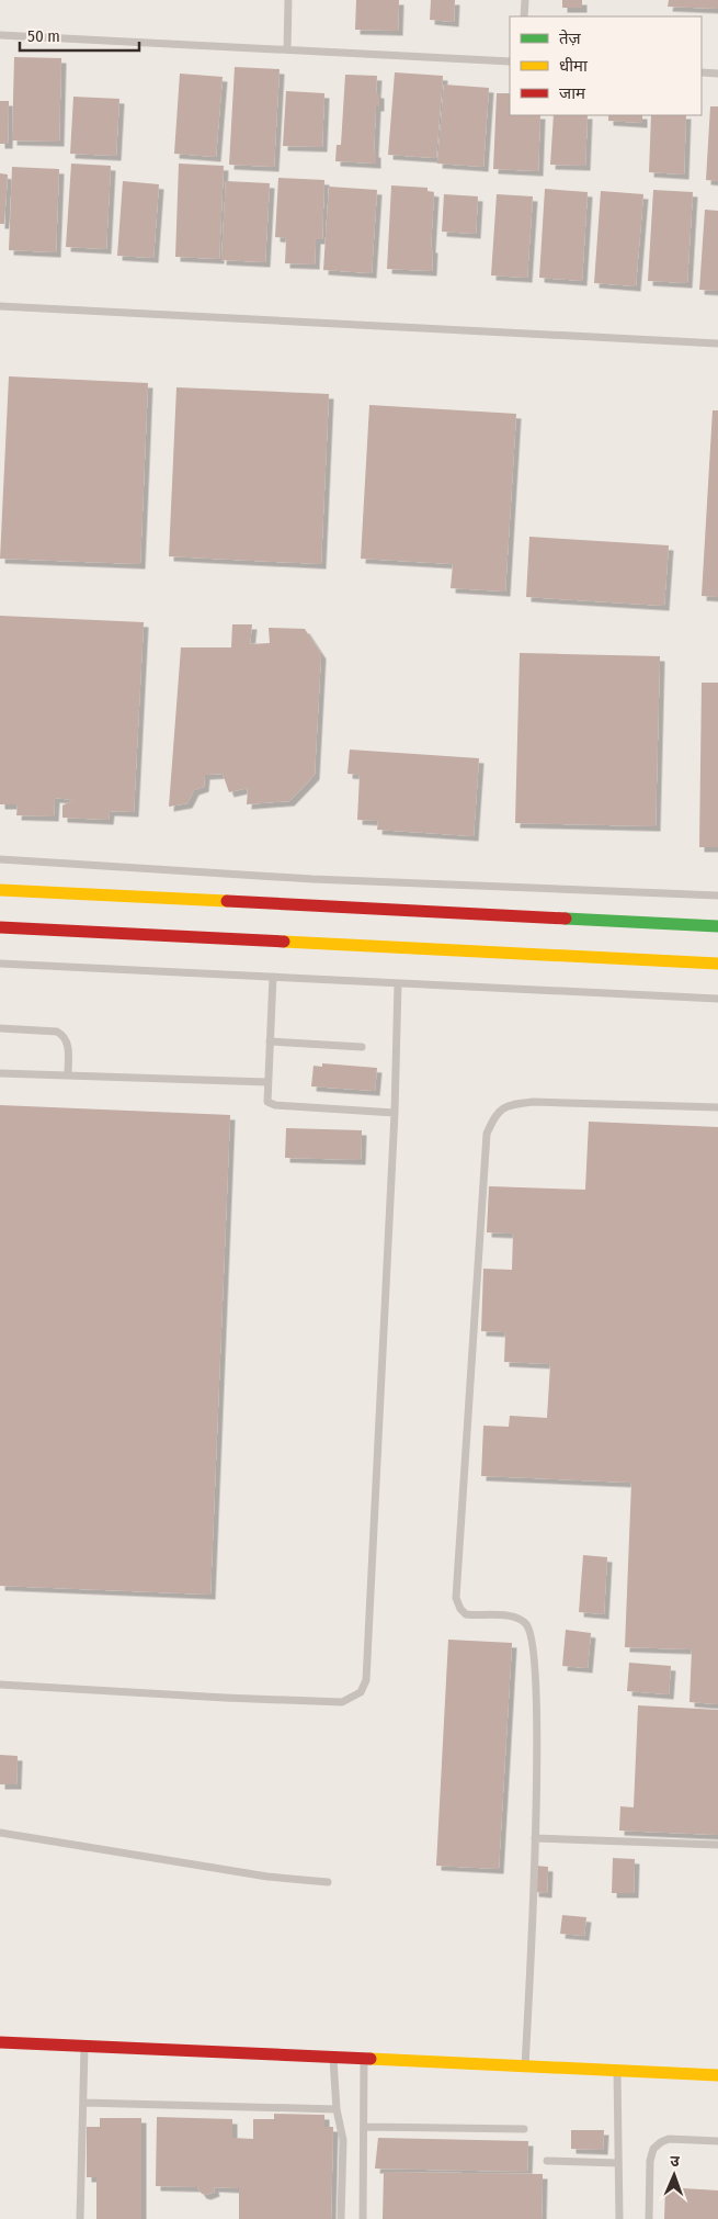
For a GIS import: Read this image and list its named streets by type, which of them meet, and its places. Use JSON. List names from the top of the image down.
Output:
{
  "legend": ["तेज़", "धीमा", "जाम"],
  "scale_bar": "50 m",
  "north": "top"
}
